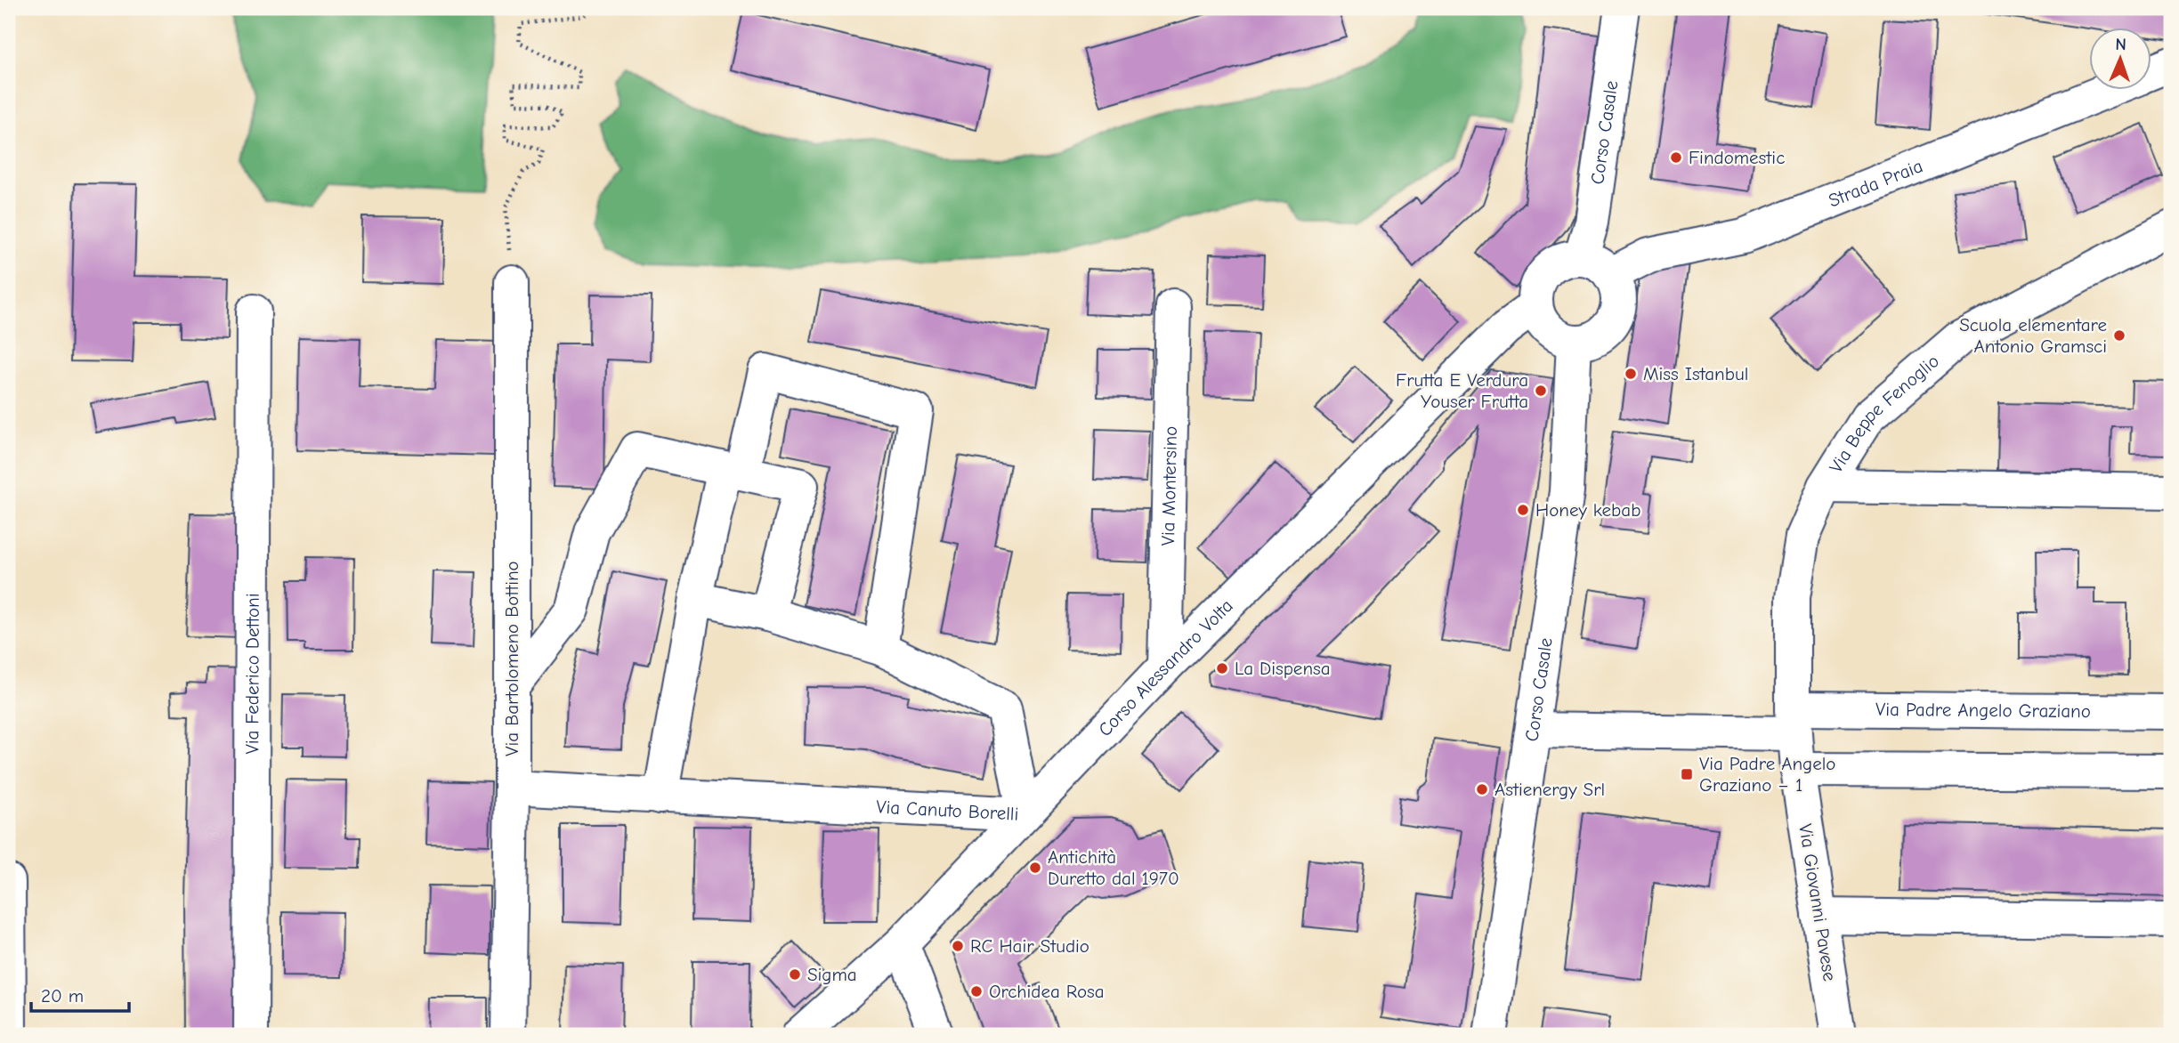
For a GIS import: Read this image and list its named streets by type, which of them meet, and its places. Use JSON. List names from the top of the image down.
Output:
{
  "streets": {
    "street": [
      "Corso Casale",
      "Strada Praia",
      "Via Beppe Fenoglio",
      "Via Montersino",
      "Via Bartolomeno Bottino",
      "Corso Alessandro Volta",
      "Via Federico Dettoni",
      "Via Padre Angelo Graziano",
      "Via Canuto Borelli",
      "Via Giovanni Pavese"
    ]
  },
  "crossings": [
    ["Corso Casale", "Strada Praia"],
    ["Corso Casale", "Corso Alessandro Volta"],
    ["Corso Casale", "Via Padre Angelo Graziano"],
    ["Strada Praia", "Corso Alessandro Volta"],
    ["Via Beppe Fenoglio", "Via Padre Angelo Graziano"],
    ["Via Beppe Fenoglio", "Via Giovanni Pavese"],
    ["Via Montersino", "Corso Alessandro Volta"],
    ["Via Bartolomeno Bottino", "Via Canuto Borelli"],
    ["Corso Alessandro Volta", "Via Canuto Borelli"],
    ["Via Padre Angelo Graziano", "Via Giovanni Pavese"]
  ],
  "places": {
    "other": [
      "Findomestic",
      "Scuola elementare Antonio Gramsci",
      "Miss Istanbul",
      "Frutta E Verdura Youser Frutta",
      "Honey kebab",
      "La Dispensa",
      "Astienergy Srl",
      "Antichità Duretto dal 1970",
      "RC Hair Studio",
      "Sigma",
      "Orchidea Rosa"
    ],
    "transit": ["Via Padre Angelo Graziano – 1"]
  },
  "scale_bar": "20 m",
  "north": "top"
}
